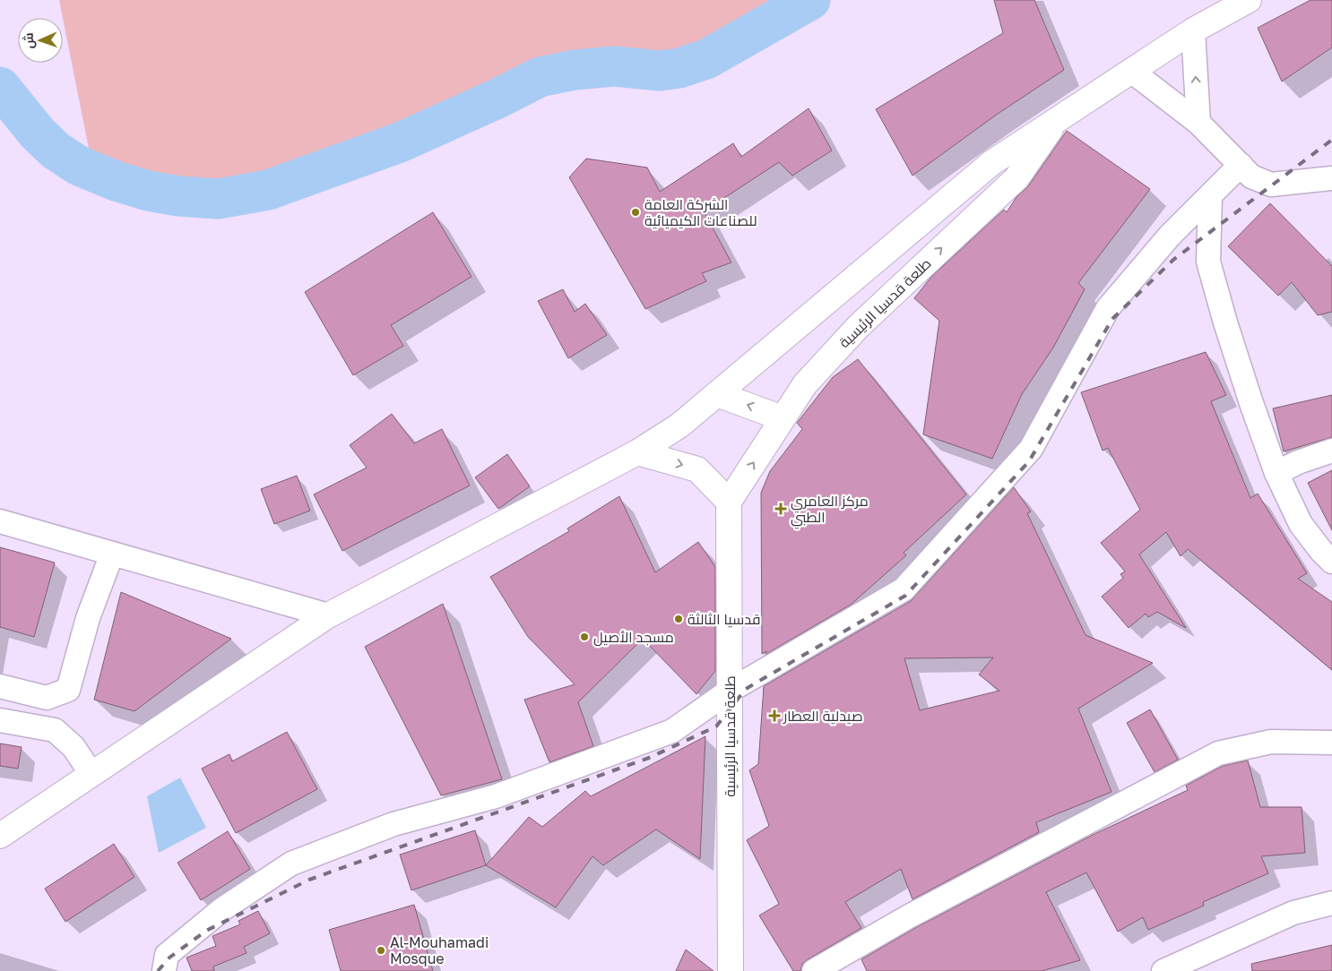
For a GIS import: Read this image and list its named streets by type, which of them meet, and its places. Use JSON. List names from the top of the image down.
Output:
{
  "streets": {
    "main road": ["طلعة قدسيا الرئيسية"]
  },
  "places": {
    "other": [
      "الشركة العامة للصناعات الكيميائية",
      "قدسيا الثالثة",
      "مسجد الأصيل",
      "Al-Mouhamadi Mosque"
    ],
    "health": ["مركز العامري الطبي", "صيدلية العطار"]
  },
  "north": "left"
}
